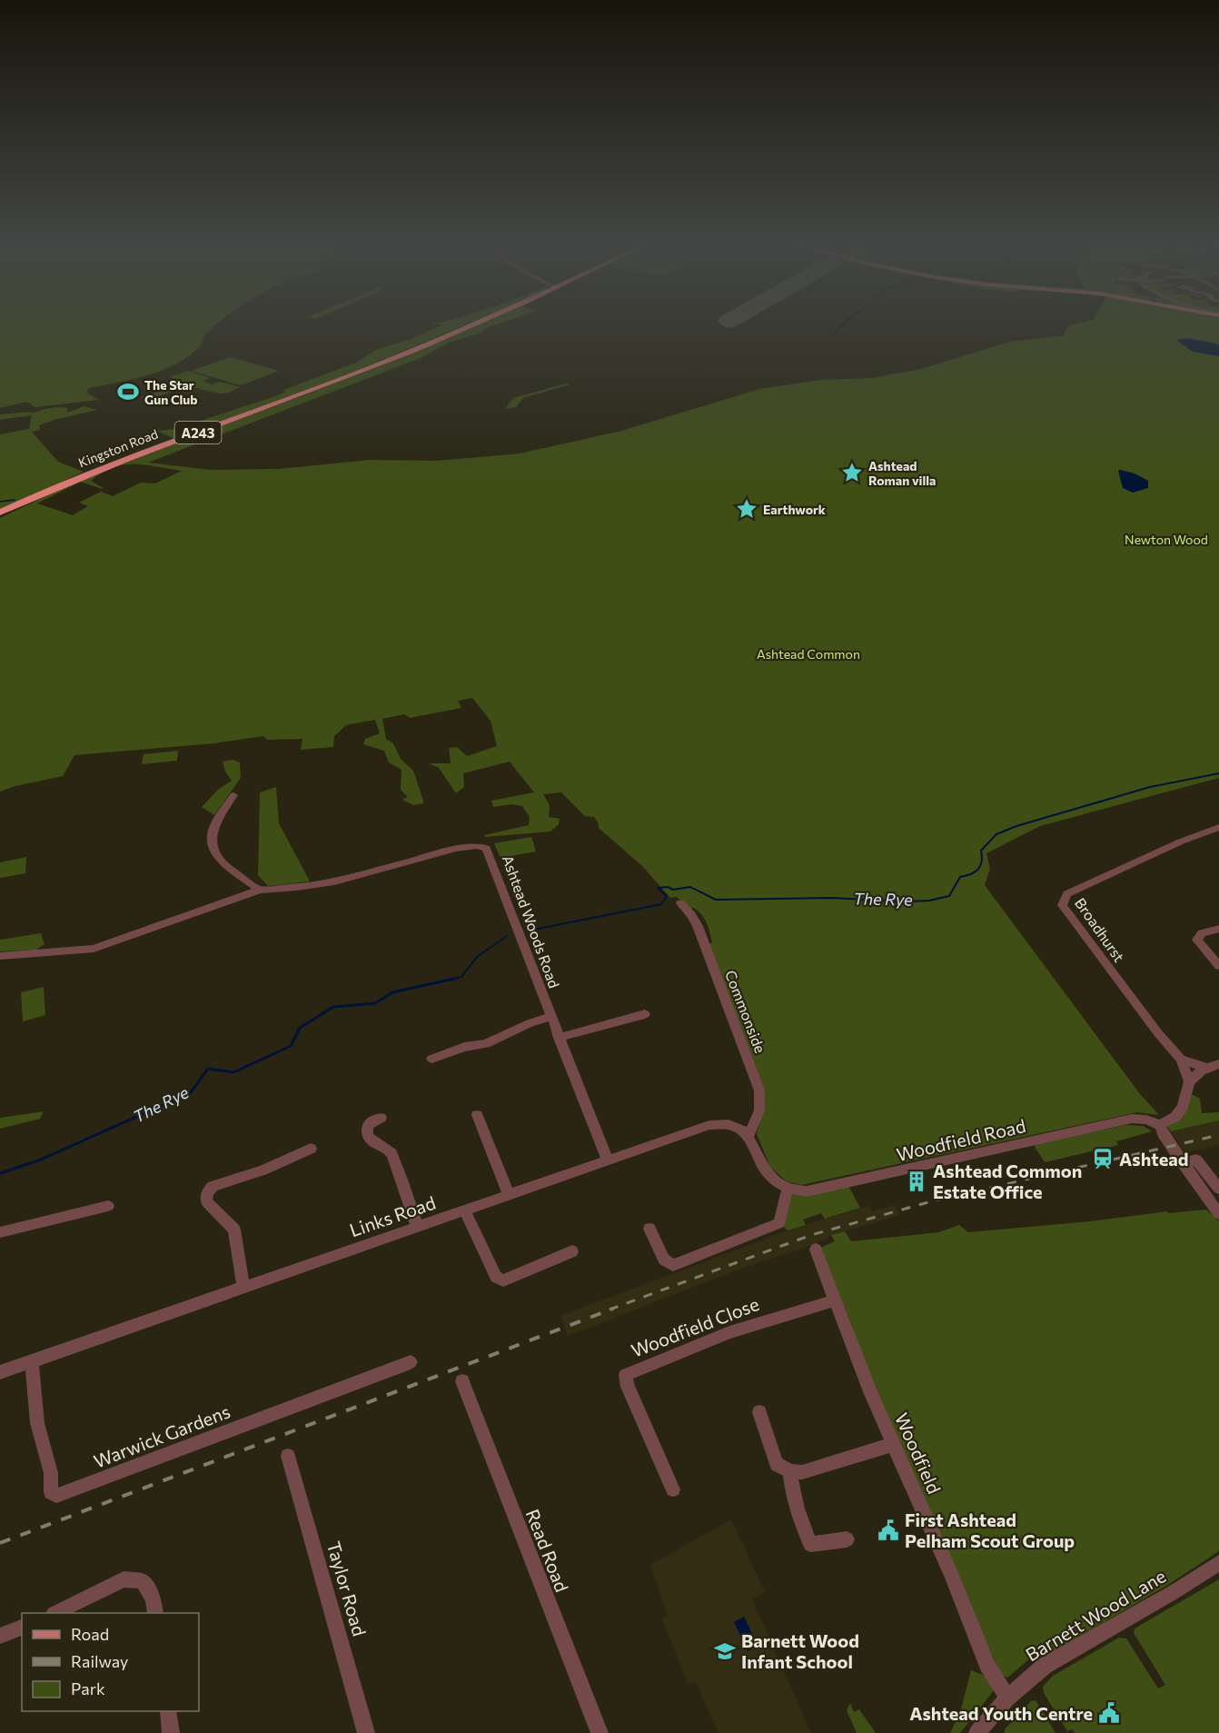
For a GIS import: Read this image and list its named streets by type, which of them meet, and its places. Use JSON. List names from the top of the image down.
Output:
{
  "streets": {
    "highway": ["A243", "Kingston Road"],
    "street": [
      "Ashtead Woods Road",
      "Broadhurst",
      "Commonside",
      "Woodfield Road",
      "Links Road",
      "Woodfield Close",
      "Warwick Gardens",
      "Woodfield",
      "Read Road",
      "Taylor Road",
      "Barnett Wood Lane"
    ]
  },
  "crossings": [
    ["Ashtead Woods Road", "Links Road"],
    ["Commonside", "Woodfield Road"],
    ["Commonside", "Links Road"],
    ["Woodfield Road", "Links Road"],
    ["Links Road", "Warwick Gardens"],
    ["Woodfield Close", "Woodfield"],
    ["Woodfield", "Barnett Wood Lane"]
  ],
  "water": ["The Rye"],
  "parks": ["Newton Wood", "Ashtead Common"],
  "places": {
    "sports": ["The Star Gun Club"],
    "place": ["Ashtead Roman villa", "Earthwork"],
    "station": ["Ashtead"],
    "building": ["Ashtead Common Estate Office"],
    "public building": ["First Ashtead Pelham Scout Group", "Ashtead Youth Centre"],
    "school or university": ["Barnett Wood Infant School"]
  },
  "legend": ["Road", "Railway", "Park"]
}
